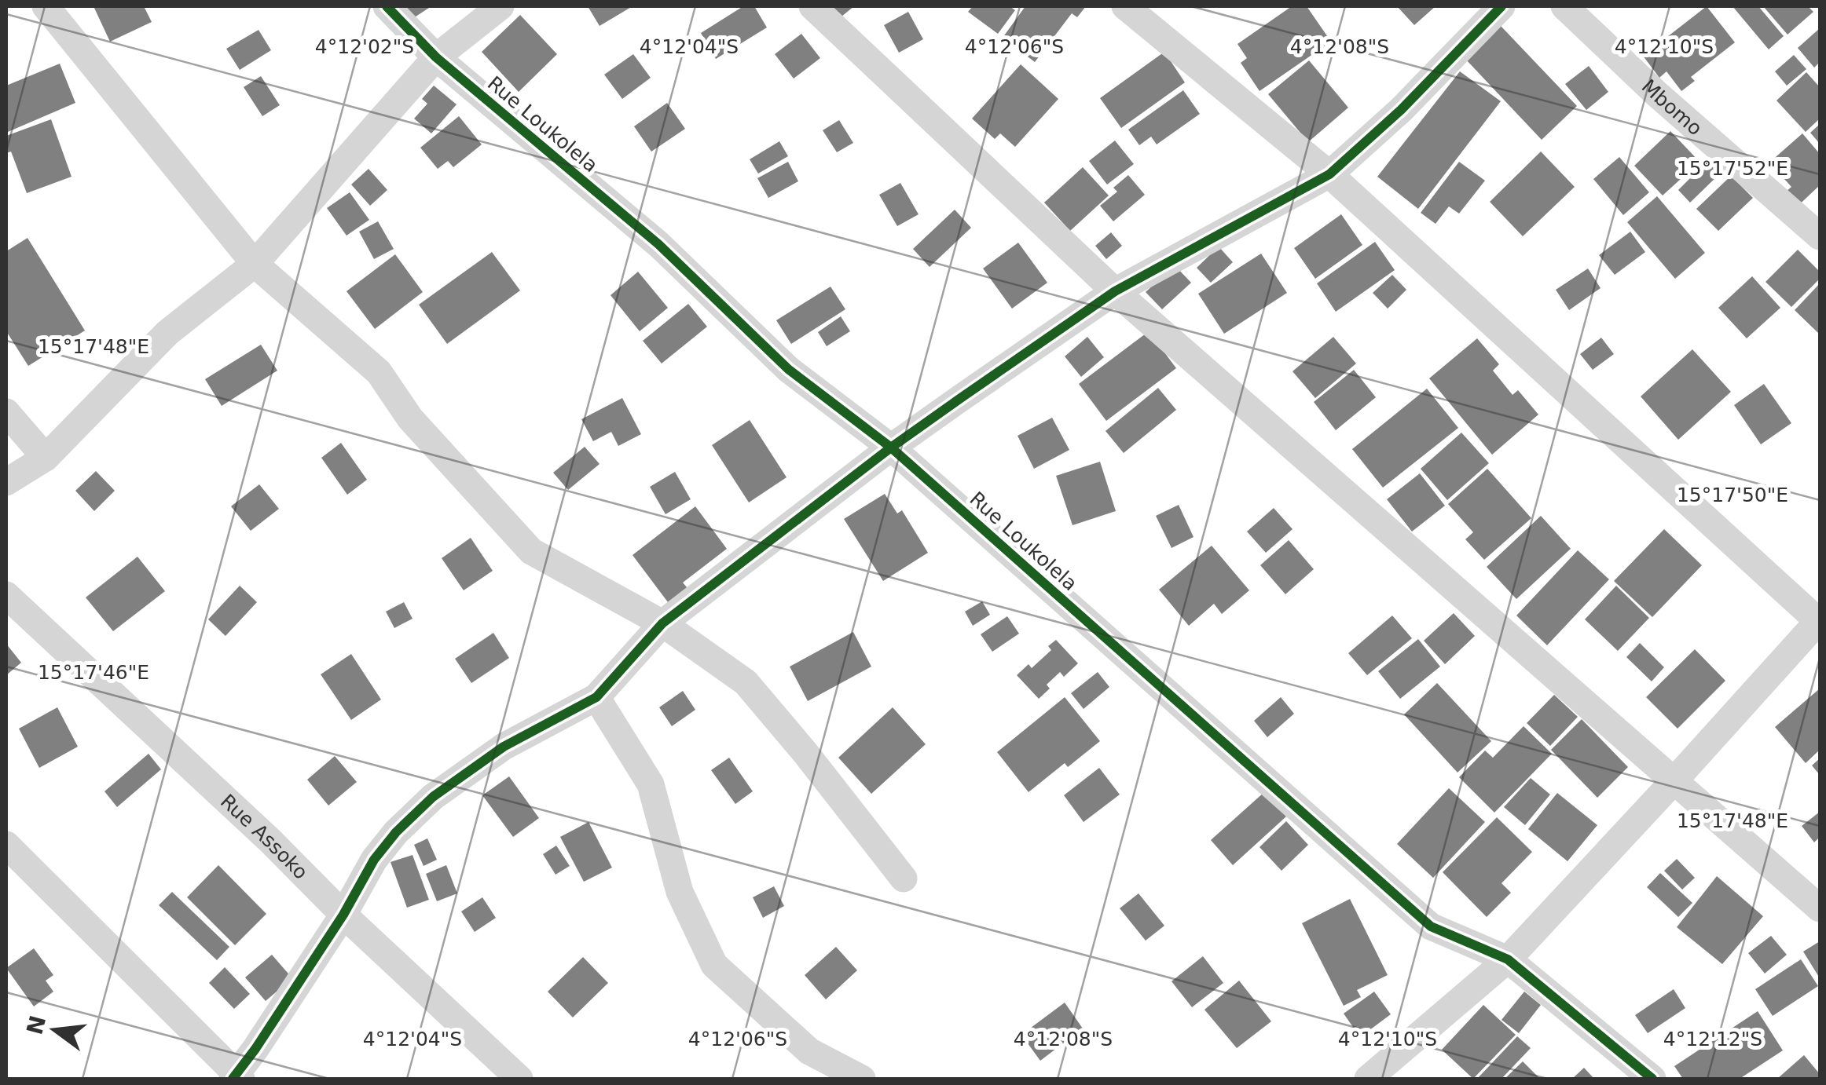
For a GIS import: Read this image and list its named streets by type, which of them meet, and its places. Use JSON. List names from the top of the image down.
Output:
{
  "streets": {
    "street": ["Mbomo", "Rue Loukolela", "Rue Assoko"]
  },
  "north": "left",
  "coordinates": [
    "4°12'02\"S",
    "4°12'04\"S",
    "4°12'06\"S",
    "4°12'08\"S",
    "4°12'10\"S",
    "15°17'52\"E",
    "15°17'48\"E",
    "15°17'50\"E",
    "15°17'46\"E",
    "4°12'12\"S"
  ]
}
